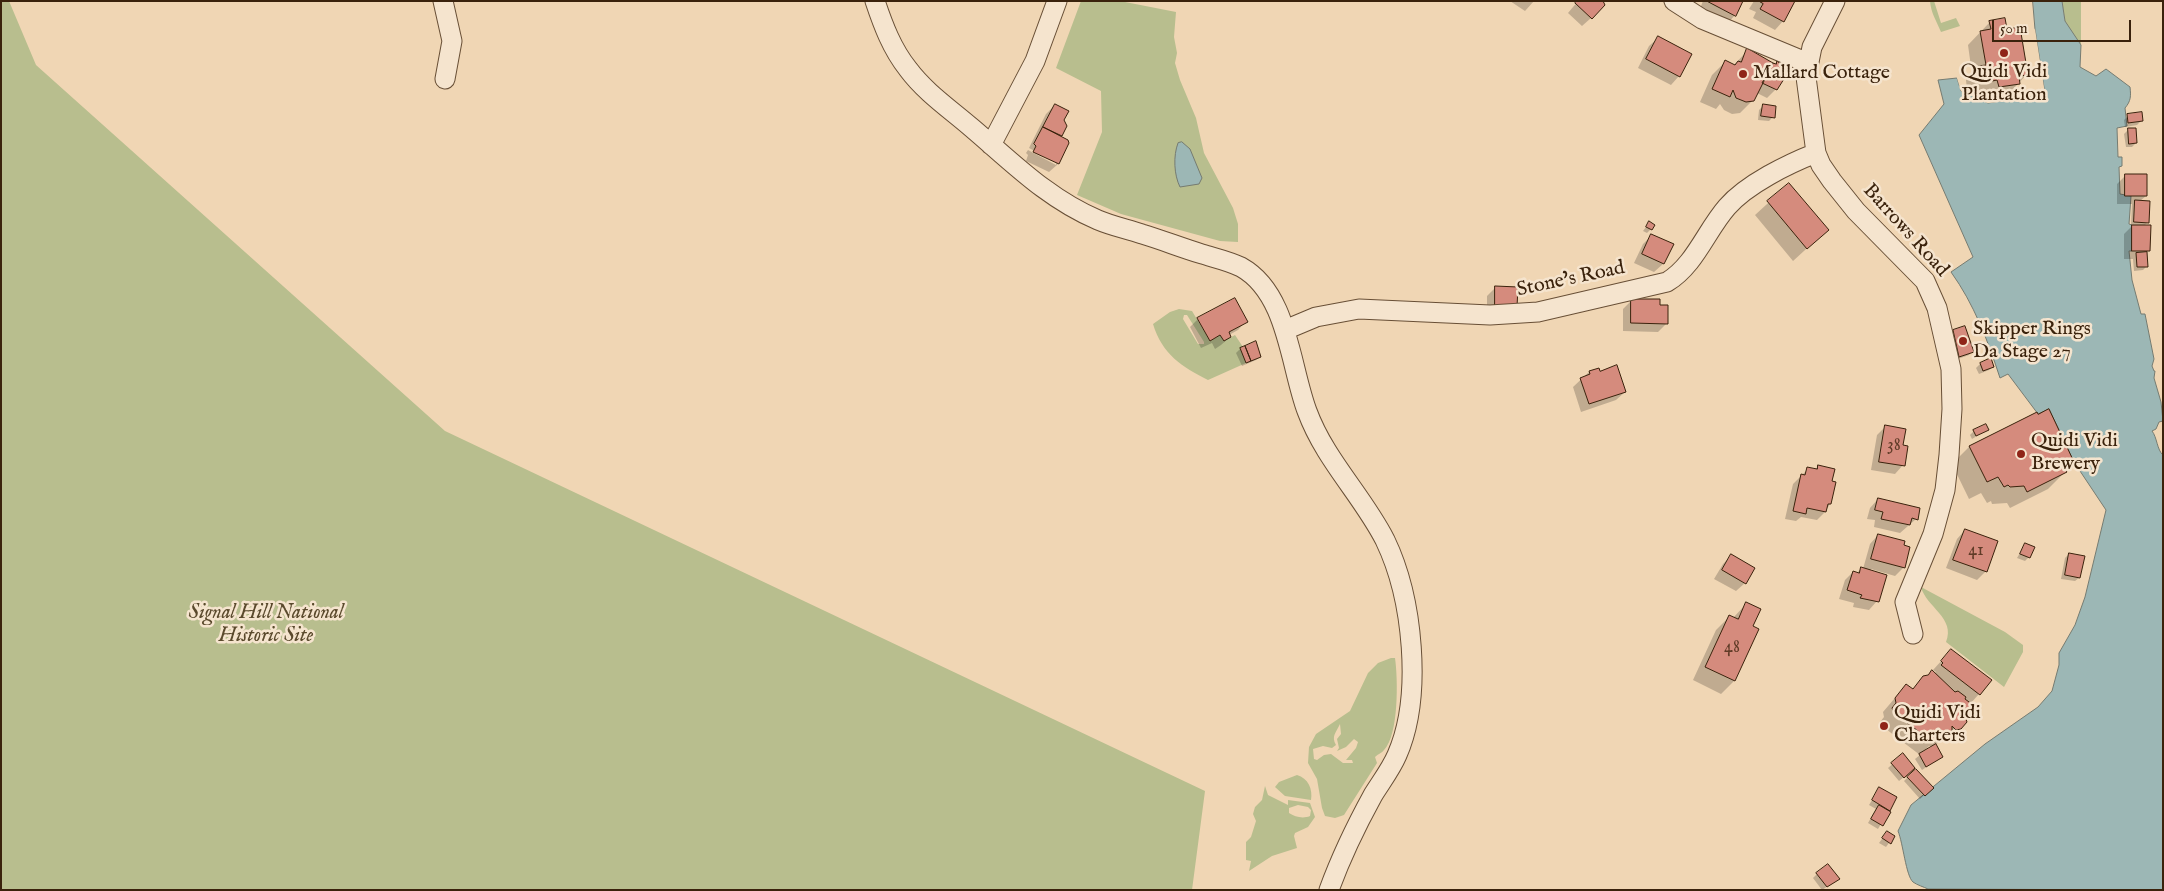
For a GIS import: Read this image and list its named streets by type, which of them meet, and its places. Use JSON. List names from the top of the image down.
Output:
{
  "streets": {
    "street": ["Barrows Road", "Stone's Road"]
  },
  "crossings": [
    ["Barrows Road", "Stone's Road"]
  ],
  "parks": ["Signal Hill National Historic Site"],
  "places": [
    "Quidi Vidi Plantation",
    "Mallard Cottage",
    "Skipper Rings Da Stage 27",
    "Quidi Vidi Brewery",
    "Quidi Vidi Charters"
  ],
  "house_numbers": ["38", "41", "48"],
  "scale_bar": "50 m"
}
